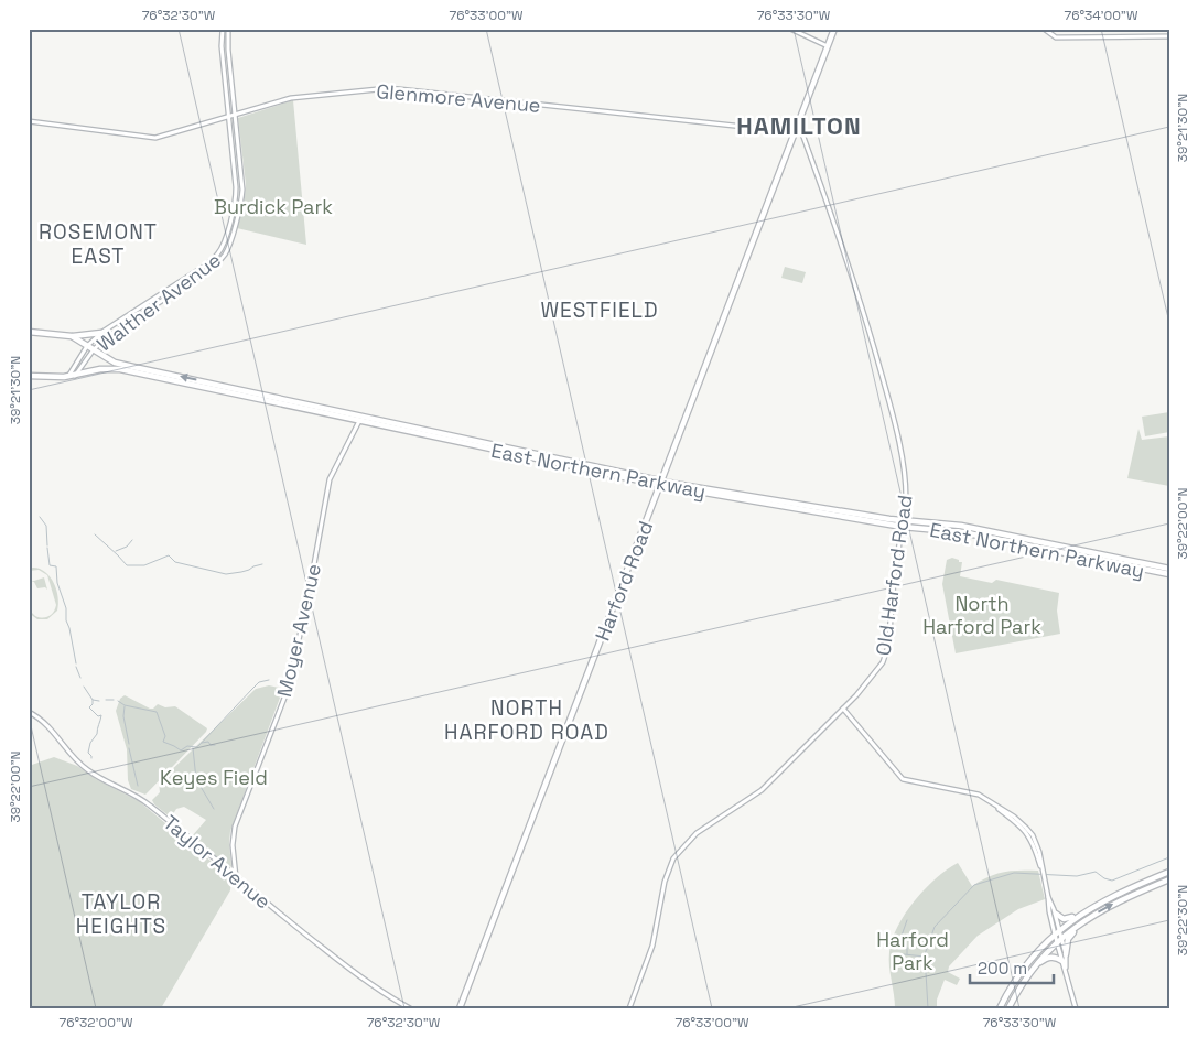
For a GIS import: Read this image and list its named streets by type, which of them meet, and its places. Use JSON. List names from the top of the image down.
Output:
{
  "streets": {
    "main road": ["East Northern Parkway", "Harford Road"],
    "street": [
      "Glenmore Avenue",
      "Walther Avenue",
      "Old Harford Road",
      "Moyer Avenue",
      "Taylor Avenue"
    ]
  },
  "crossings": [
    ["Glenmore Avenue", "Walther Avenue"],
    ["Glenmore Avenue", "Harford Road"],
    ["Walther Avenue", "East Northern Parkway"],
    ["East Northern Parkway", "Old Harford Road"],
    ["East Northern Parkway", "Harford Road"],
    ["East Northern Parkway", "Moyer Avenue"],
    ["Old Harford Road", "Harford Road"],
    ["Moyer Avenue", "Taylor Avenue"]
  ],
  "districts": [
    "HAMILTON",
    "ROSEMONT EAST",
    "WESTFIELD",
    "NORTH HARFORD ROAD",
    "TAYLOR HEIGHTS"
  ],
  "parks": [
    "Burdick Park",
    "North Harford Park",
    "Keyes Field",
    "Harford Park"
  ],
  "scale_bar": "200 m",
  "coordinates": [
    "76°32'30\"W",
    "76°33'00\"W",
    "76°33'30\"W",
    "76°34'00\"W",
    "39°21'30\"N",
    "39°22'00\"N",
    "39°22'30\"N",
    "76°32'00\"W"
  ]
}
